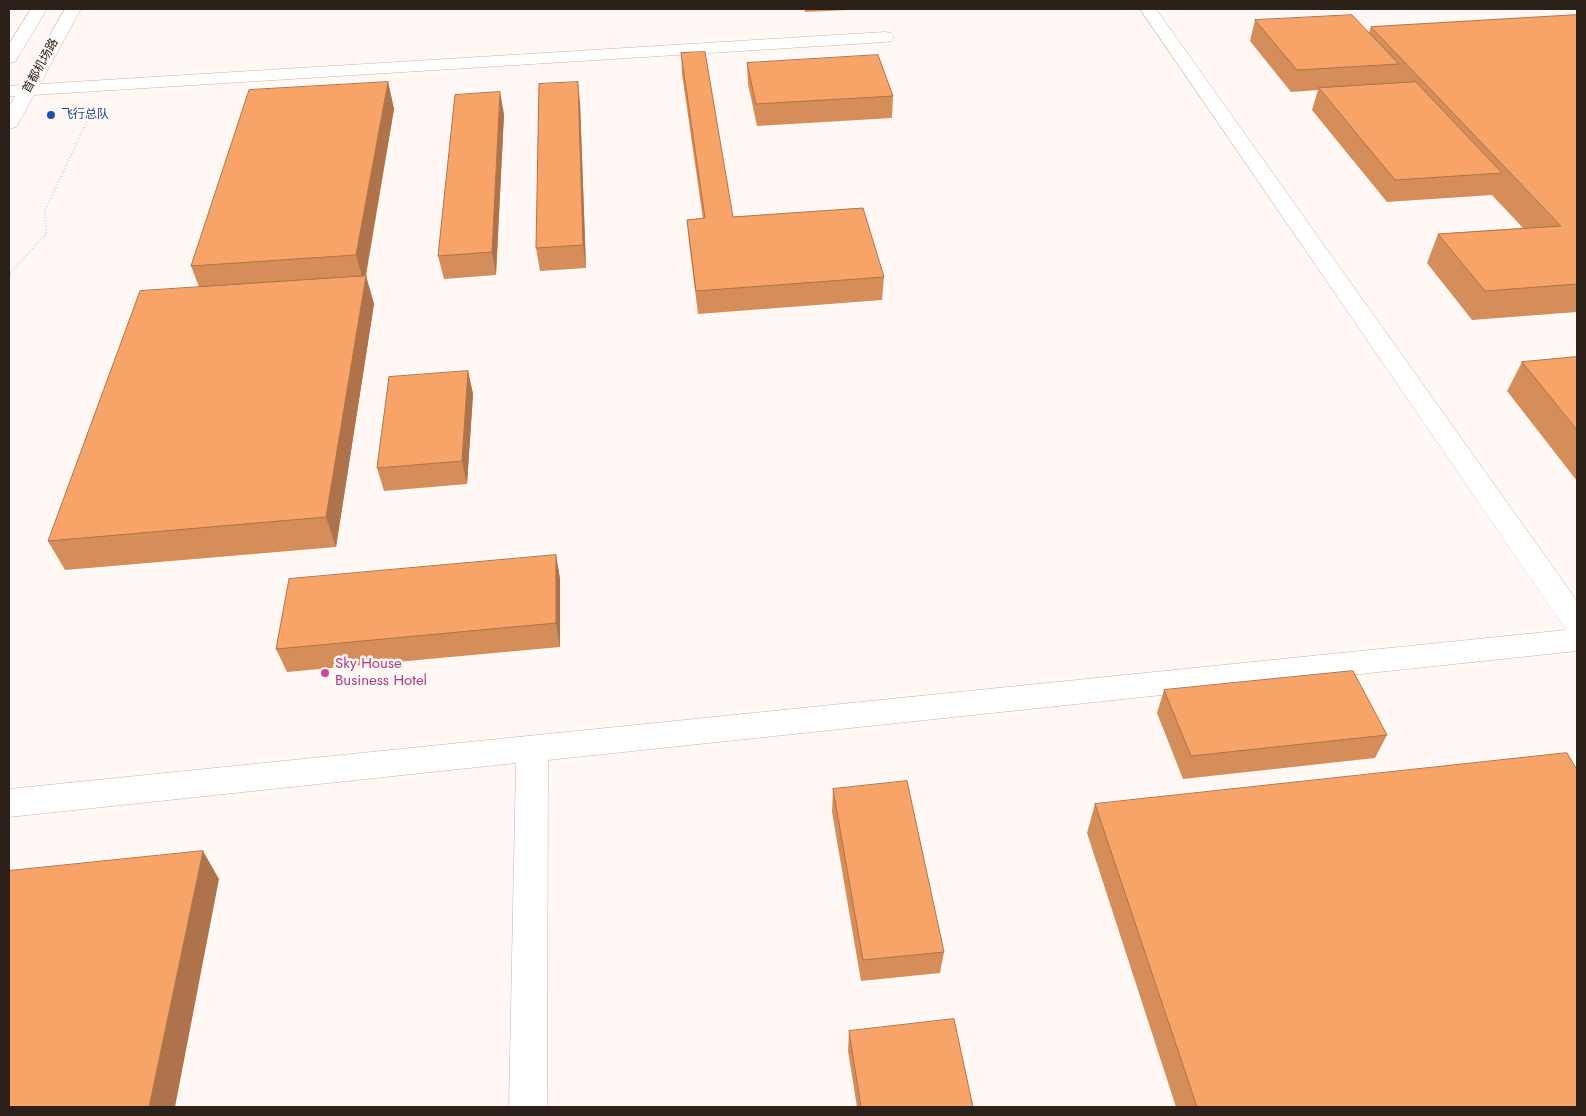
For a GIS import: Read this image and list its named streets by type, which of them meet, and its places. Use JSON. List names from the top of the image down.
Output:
{
  "streets": {
    "street": ["首都机场路"]
  },
  "places": ["飞行总队", "Sky House Business Hotel"]
}
